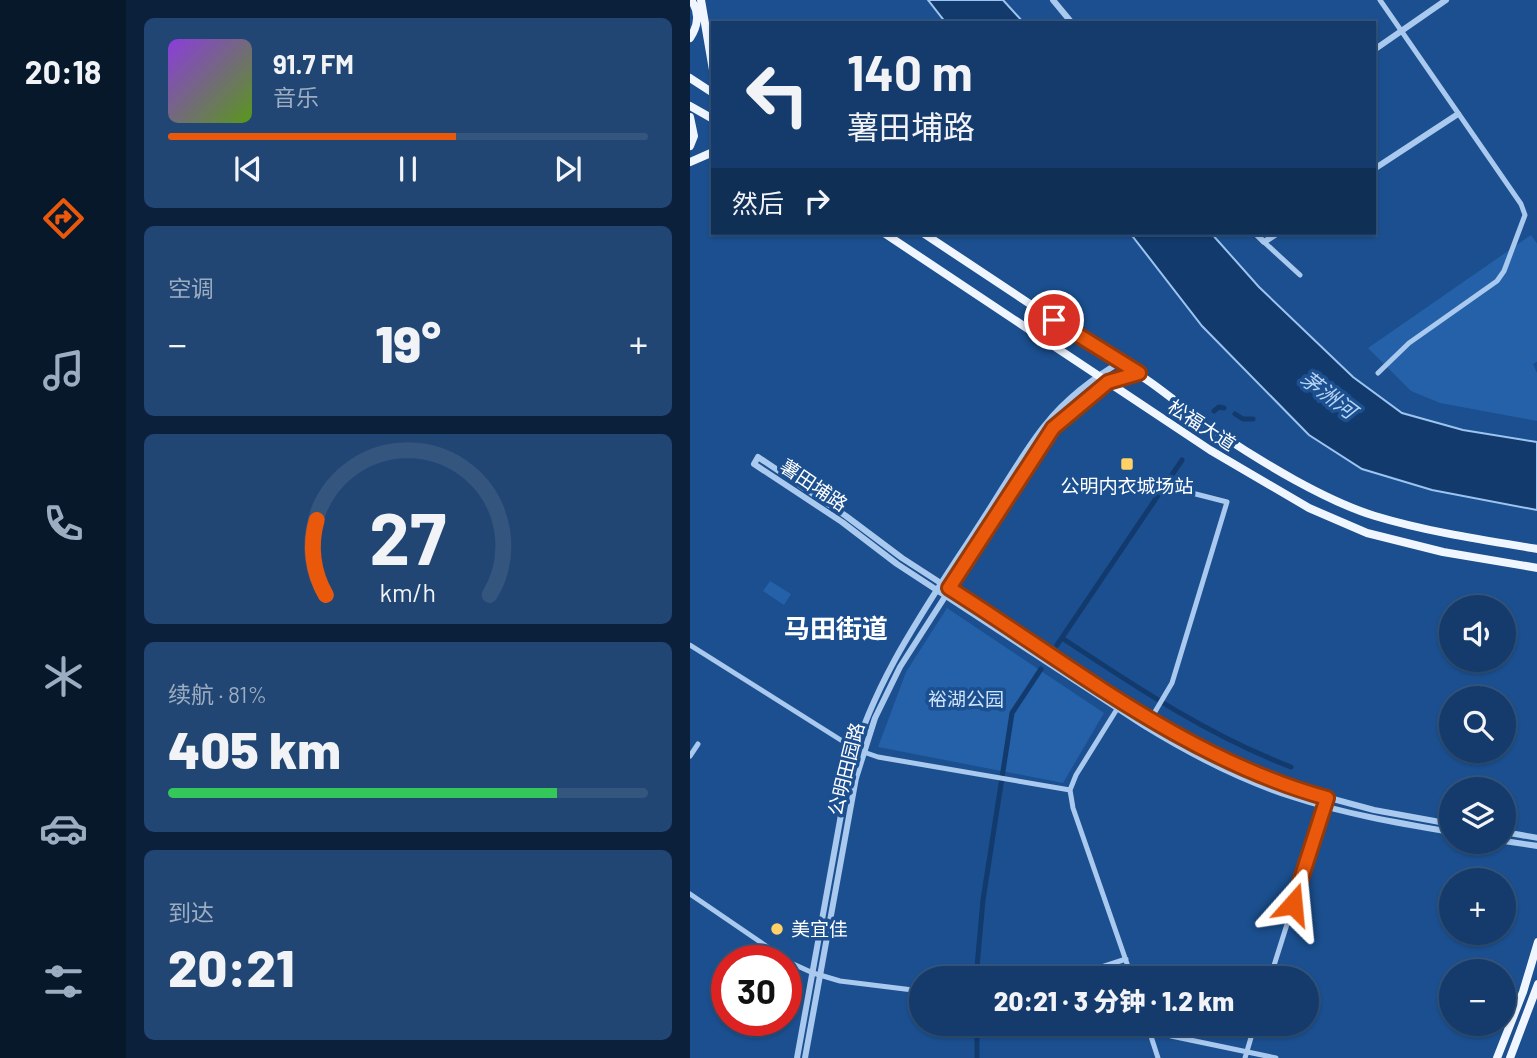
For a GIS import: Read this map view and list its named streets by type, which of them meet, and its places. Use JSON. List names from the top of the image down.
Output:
{
  "streets": {
    "main road": ["松福大道"],
    "street": ["薯田埔路", "公明田园路"]
  },
  "crossings": [
    ["松福大道", "公明田园路"],
    ["薯田埔路", "公明田园路"]
  ],
  "districts": ["马田街道"],
  "water": ["茅洲河"],
  "parks": ["裕湖公园"],
  "places": {
    "transit": ["公明内衣城场站"],
    "other": ["美宜佳"]
  },
  "page": {
    "tabs": "20:18",
    "turn": ["140 m", "薯田埔路"],
    "song": ["91.7 FM", "音乐"],
    "then": "然后",
    "tile": [
      "空调",
      ["续航 · 81%", "405 km"],
      ["到达", "20:21"]
    ],
    "heat": ["−", "19°", "+"],
    "map_buttons": ["+", "−"],
    "limit": "30",
    "trip": "20:21 · 3 分钟 · 1.2 km",
    "gauge": ["27", "km/h"]
  }
}
